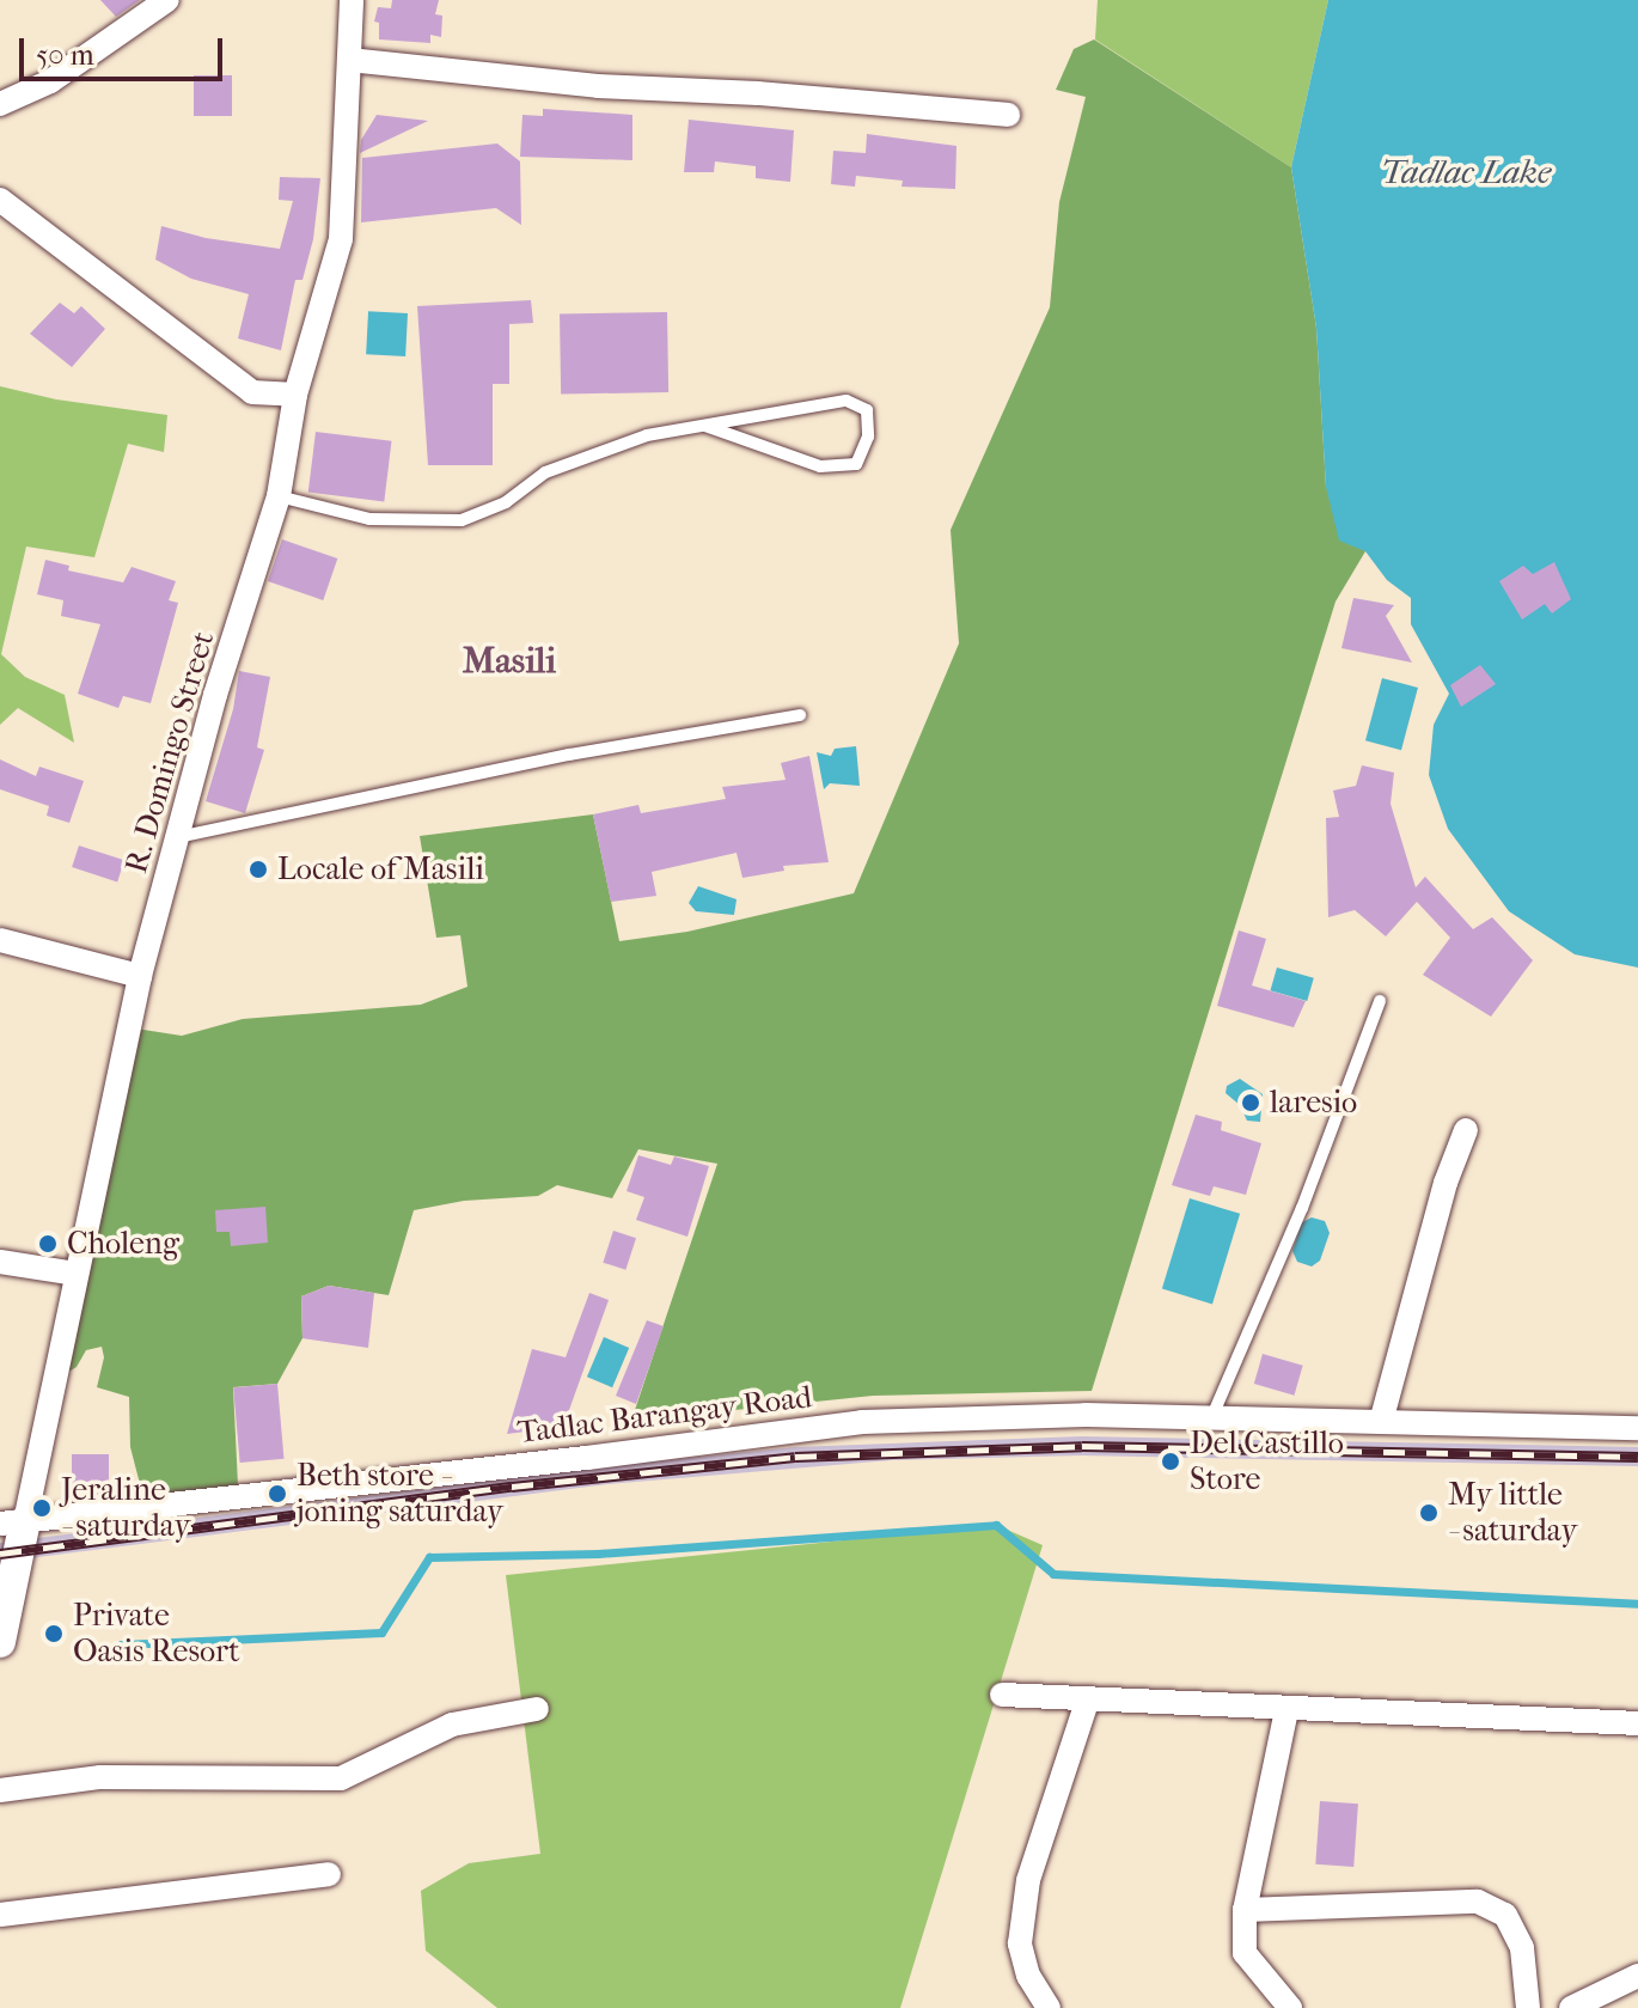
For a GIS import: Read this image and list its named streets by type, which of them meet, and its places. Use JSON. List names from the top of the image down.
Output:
{
  "streets": {
    "street": ["R. Domingo Street", "Tadlac Barangay Road"]
  },
  "crossings": [
    ["R. Domingo Street", "Tadlac Barangay Road"]
  ],
  "districts": ["Masili"],
  "water": ["Tadlac Lake"],
  "places": [
    "Locale of Masili",
    "laresio",
    "Choleng",
    "Del Castillo Store",
    "Beth store - joning saturday",
    "Jeraline - saturday",
    "My little - saturday",
    "Private Oasis Resort"
  ],
  "scale_bar": "50 m"
}
